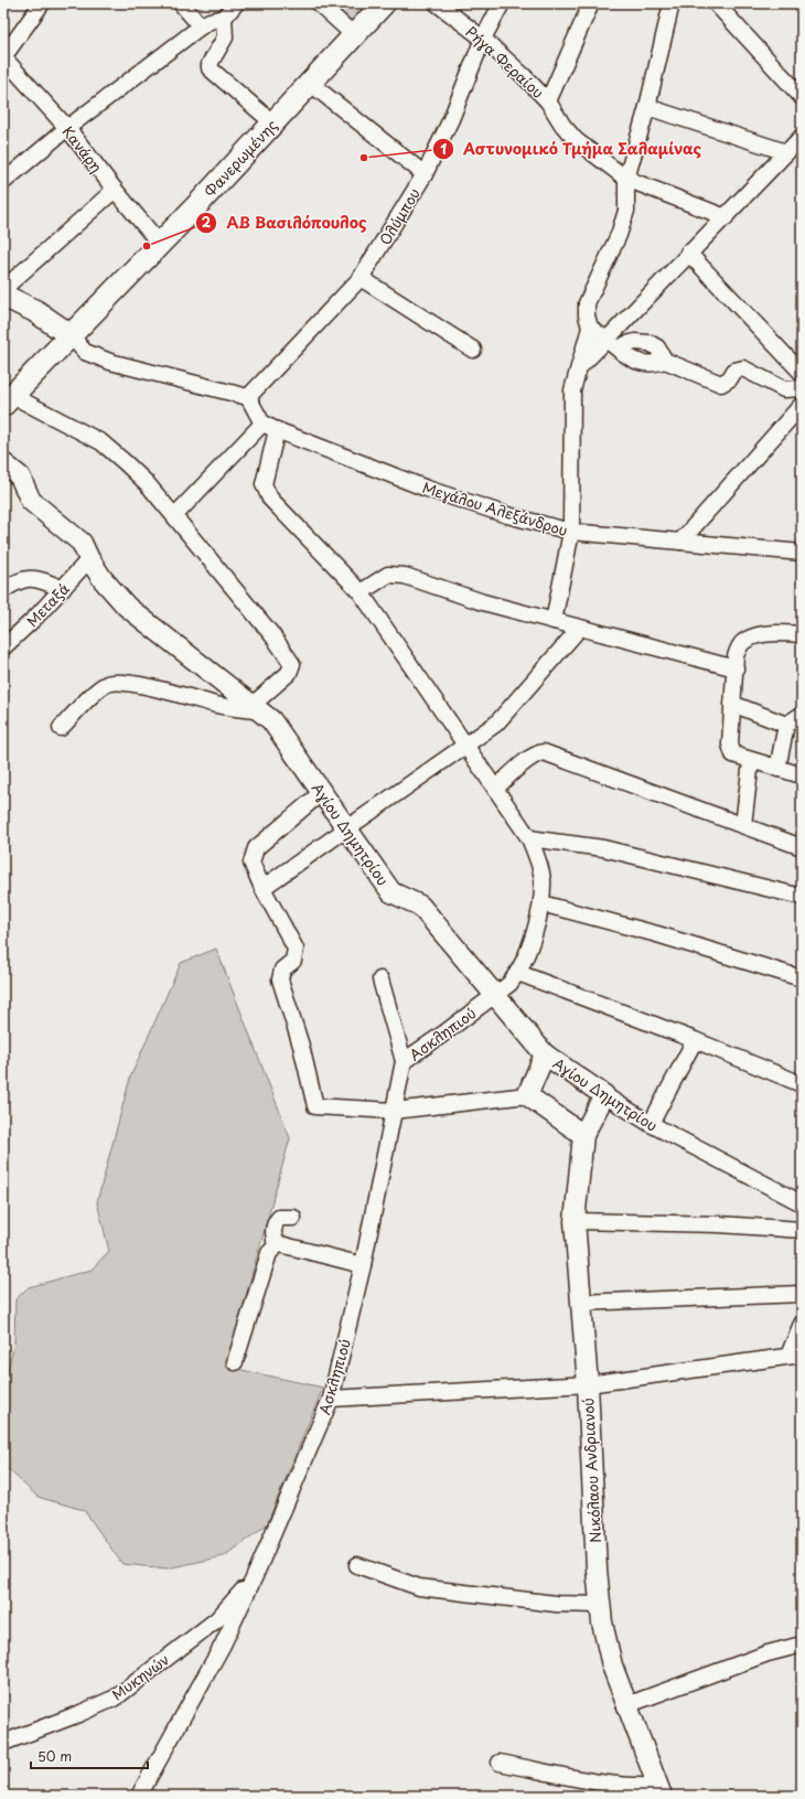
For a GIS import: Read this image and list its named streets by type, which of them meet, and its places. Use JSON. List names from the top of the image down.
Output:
{
  "streets": {
    "main road": ["Φανερωμένης"],
    "street": [
      "Ρήγα Φεραίου",
      "Κανάρη",
      "Ολύμπου",
      "Μεγάλου Αλεξάνδρου",
      "Μεταξά",
      "Αγίου Δημητρίου",
      "Ασκληπιού",
      "Νικόλαου Ανδριανού",
      "Μυκηνών"
    ]
  },
  "crossings": [
    ["Ρήγα Φεραίου", "Ολύμπου"],
    ["Κανάρη", "Φανερωμένης"],
    ["Μεταξά", "Αγίου Δημητρίου"],
    ["Αγίου Δημητρίου", "Ασκληπιού"],
    ["Ασκληπιού", "Μυκηνών"]
  ],
  "places": ["Αστυνομικό Τμήμα Σαλαμίνας", "ΑΒ Βασιλόπουλος"],
  "scale_bar": "50 m"
}
